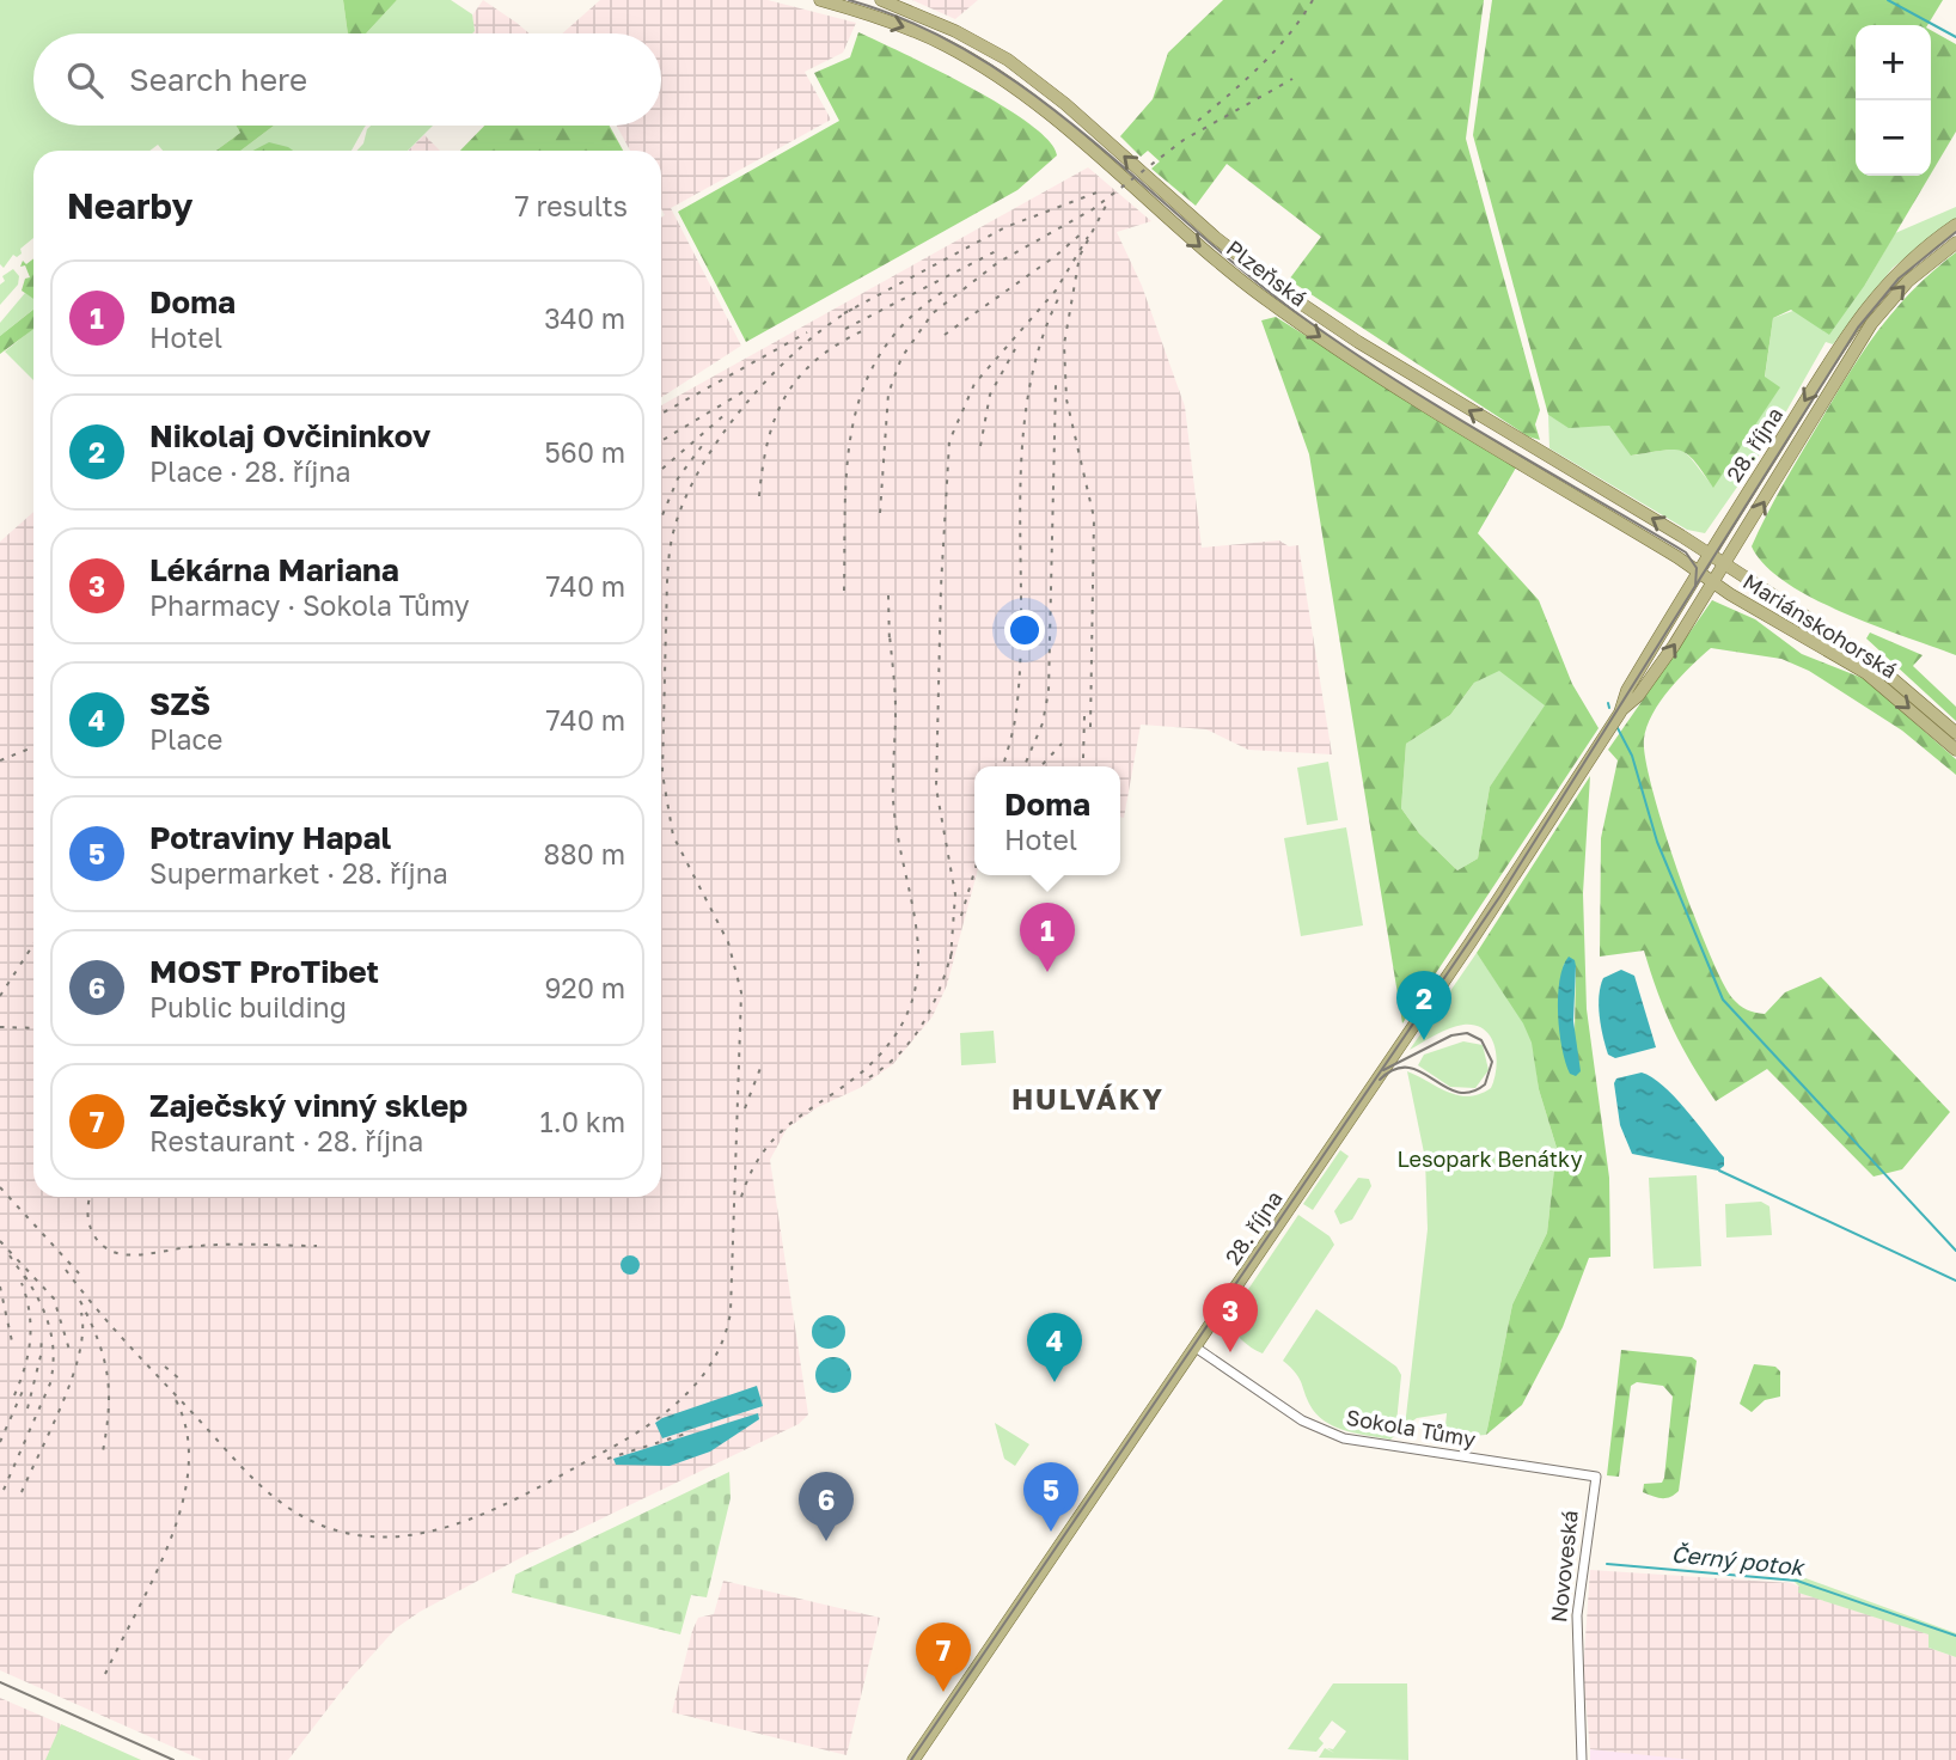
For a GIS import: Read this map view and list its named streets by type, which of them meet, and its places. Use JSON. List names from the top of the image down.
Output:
{
  "streets": {
    "main road": ["Plzeňská", "28. října", "Mariánskohorská"],
    "street": ["Sokola Tůmy", "Novoveská"]
  },
  "crossings": [
    ["Plzeňská", "28. října"],
    ["Plzeňská", "Mariánskohorská"],
    ["28. října", "Mariánskohorská"],
    ["28. října", "Sokola Tůmy"],
    ["Sokola Tůmy", "Novoveská"]
  ],
  "districts": ["HULVÁKY"],
  "water": ["Černý potok"],
  "parks": ["Lesopark Benátky"],
  "page": {
    "map_buttons": ["+", "−"],
    "search": "Search here",
    "heading": ["Nearby", "7 results"],
    "list": [
      {
        "mark": "1",
        "name": "Doma",
        "note": "Hotel",
        "value": "340 m"
      },
      {
        "mark": "2",
        "name": "Nikolaj Ovčininkov",
        "note": "Place · 28. října",
        "value": "560 m"
      },
      {
        "mark": "3",
        "name": "Lékárna Mariana",
        "note": "Pharmacy · Sokola Tůmy",
        "value": "740 m"
      },
      {
        "mark": "4",
        "name": "SZŠ",
        "note": "Place",
        "value": "740 m"
      },
      {
        "mark": "5",
        "name": "Potraviny Hapal",
        "note": "Supermarket · 28. října",
        "value": "880 m"
      },
      {
        "mark": "6",
        "name": "MOST ProTibet",
        "note": "Public building",
        "value": "920 m"
      },
      {
        "mark": "7",
        "name": "Zaječský vinný sklep",
        "note": "Restaurant · 28. října",
        "value": "1.0 km"
      }
    ],
    "popup": ["Doma", "Hotel"],
    "pins": [
      "1",
      "2",
      "3",
      "4",
      "5",
      "6",
      "7"
    ]
  }
}
